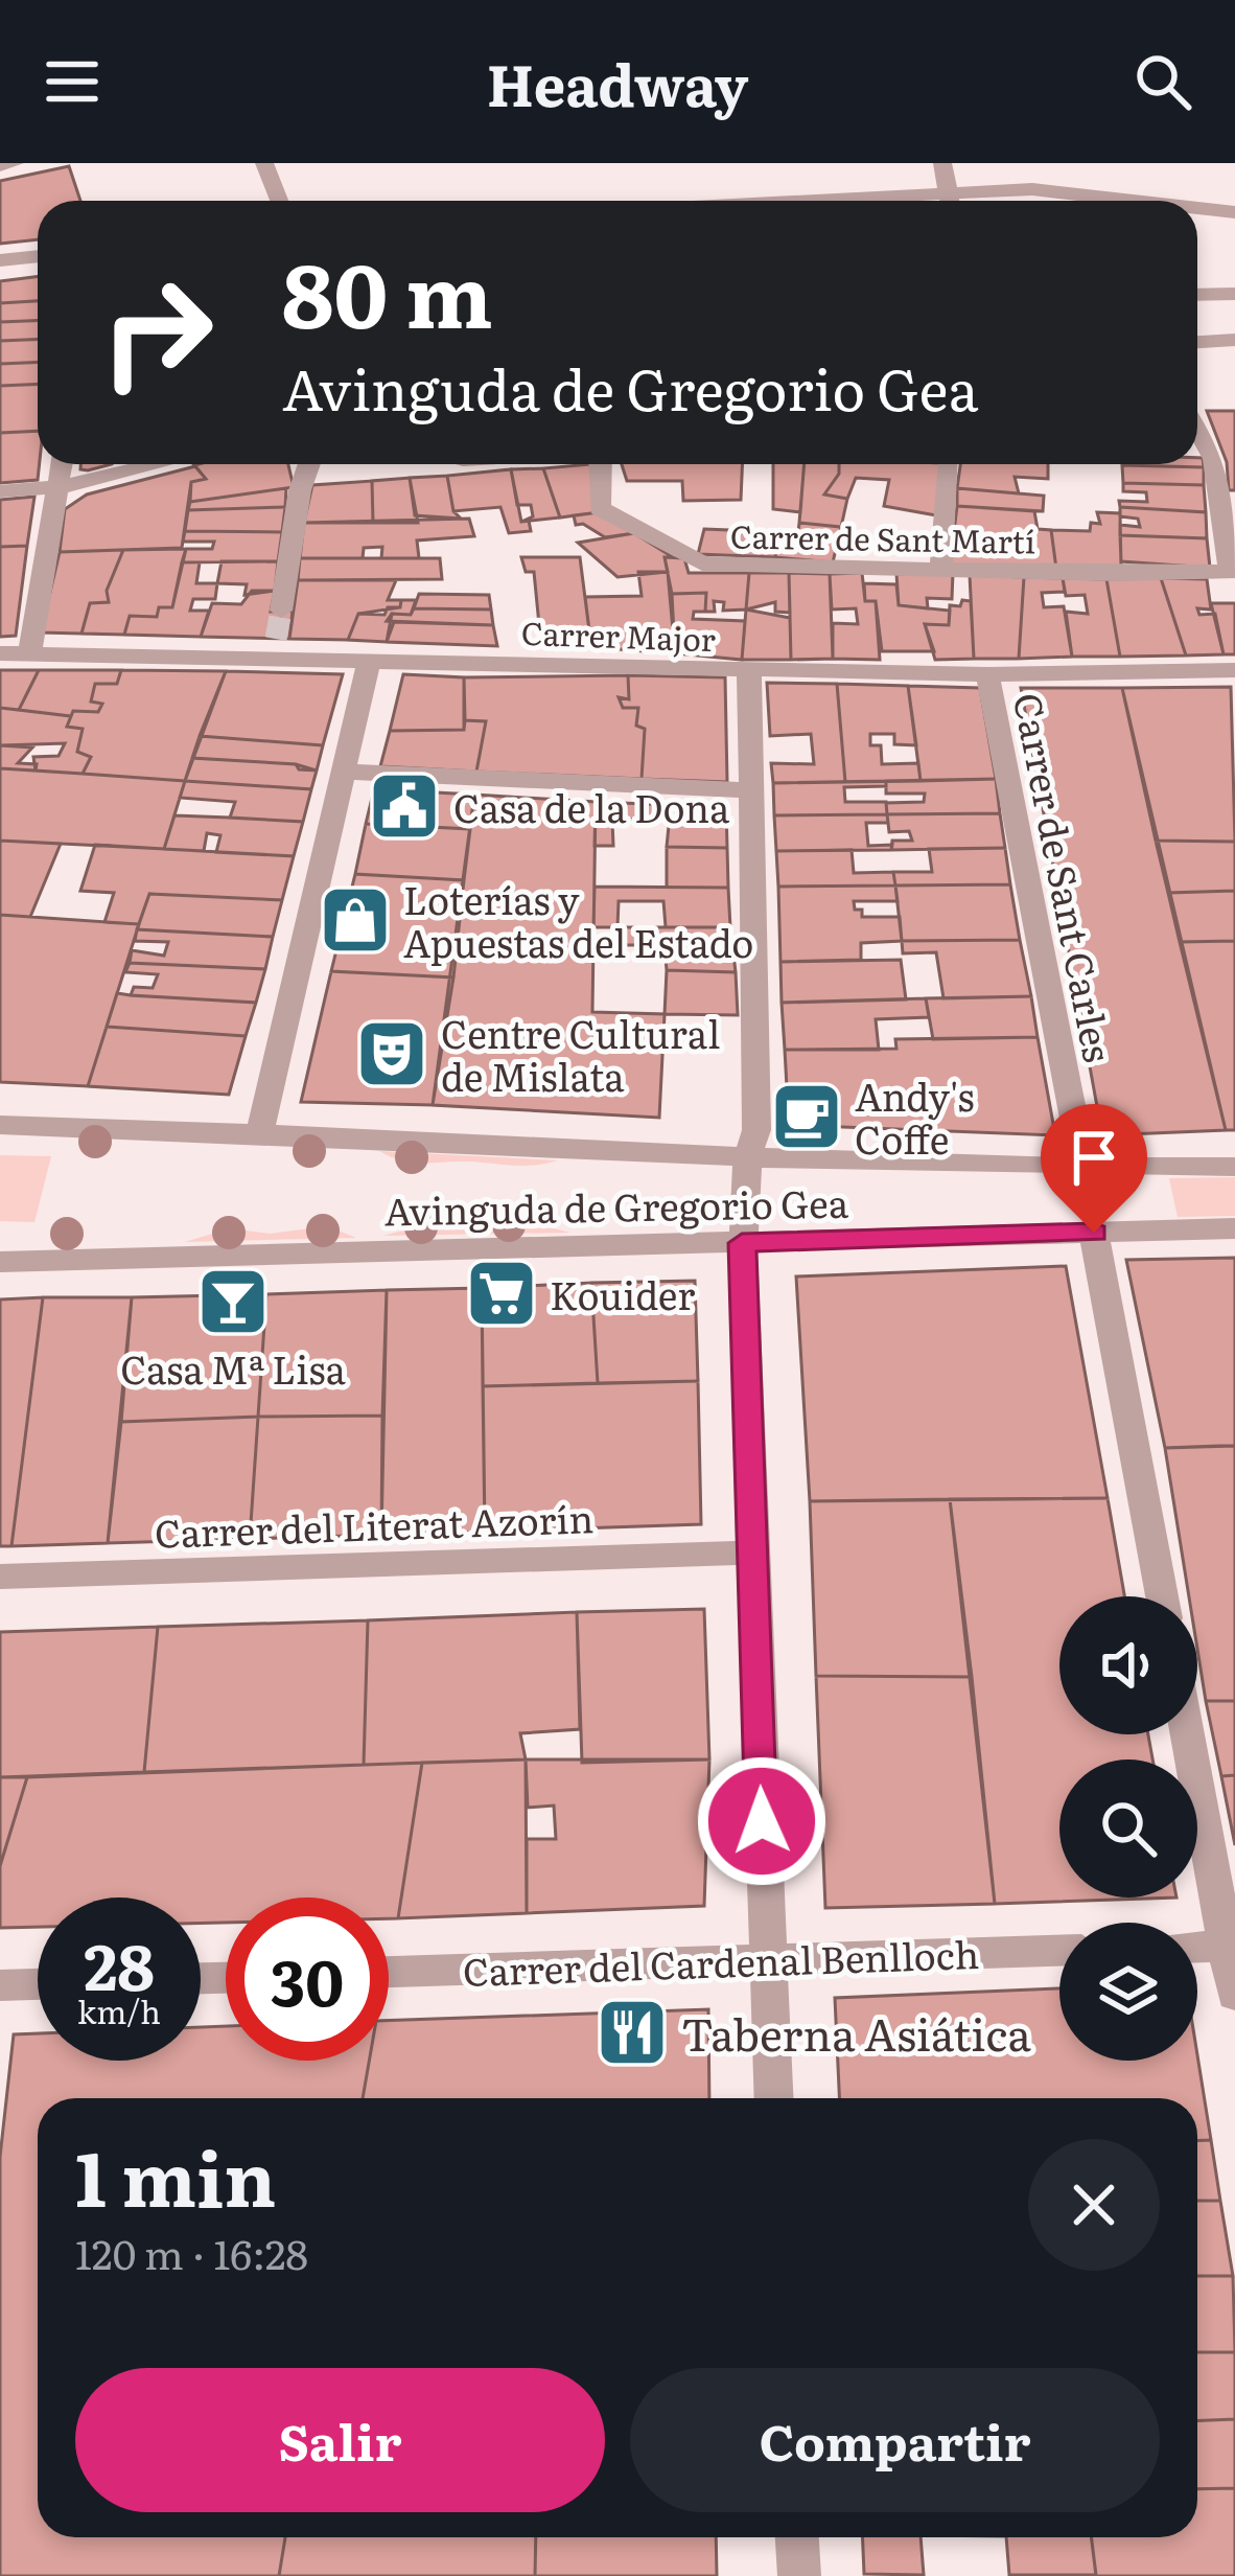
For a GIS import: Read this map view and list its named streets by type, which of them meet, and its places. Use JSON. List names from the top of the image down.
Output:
{
  "streets": {
    "street": [
      "Carrer de Sant Martí",
      "Carrer Major",
      "Carrer de Sant Carles",
      "Avinguda de Gregorio Gea",
      "Carrer del Literat Azorín",
      "Carrer del Cardenal Benlloch"
    ]
  },
  "crossings": [
    ["Carrer Major", "Carrer de Sant Carles"],
    ["Carrer de Sant Carles", "Avinguda de Gregorio Gea"]
  ],
  "places": {
    "public building": ["Casa de la Dona"],
    "shop": ["Loterías y Apuestas del Estado"],
    "theatre": ["Centre Cultural de Mislata"],
    "cafe": ["Andy's Coffe"],
    "supermarket": ["Kouider"],
    "bar": ["Casa Mª Lisa"],
    "restaurant": ["Taberna Asiática"]
  },
  "page": {
    "header": "Headway",
    "turn": ["80 m", "Avinguda de Gregorio Gea"],
    "speed": "28 km/h",
    "limit": "30",
    "heading": ["1 min", "120 m · 16:28"],
    "buttons": ["Salir", "Compartir"]
  }
}
